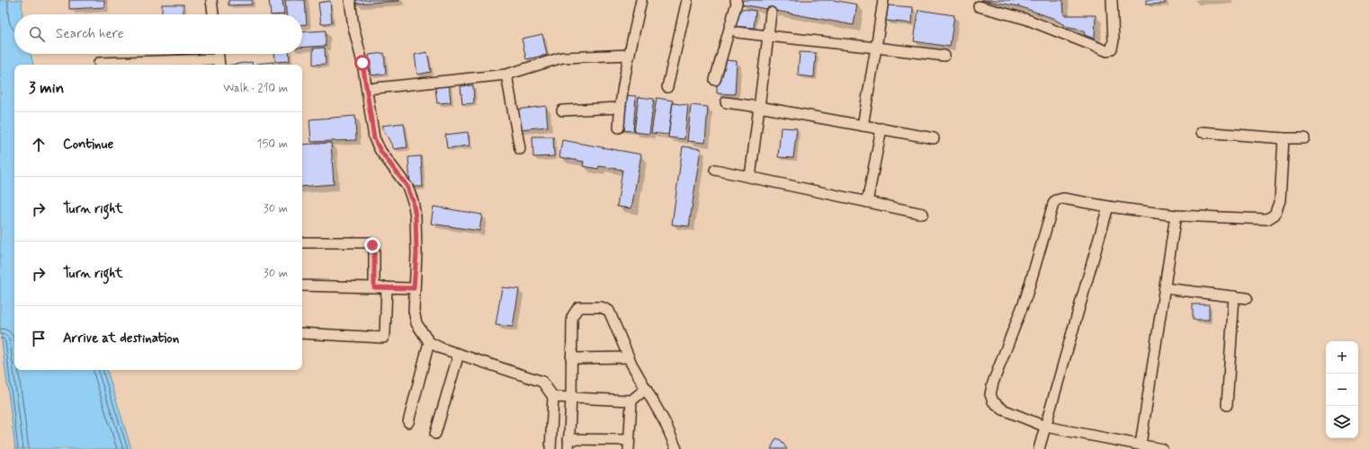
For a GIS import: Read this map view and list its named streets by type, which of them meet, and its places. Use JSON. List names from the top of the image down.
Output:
{
  "page": {
    "search": "Search here",
    "heading": ["3 min", "Walk · 210 m"],
    "list": [
      ["Continue", "150 m"],
      ["Turn right", "30 m"],
      ["Turn right", "30 m"],
      "Arrive at destination"
    ],
    "map_buttons": ["+", "−"]
  }
}
